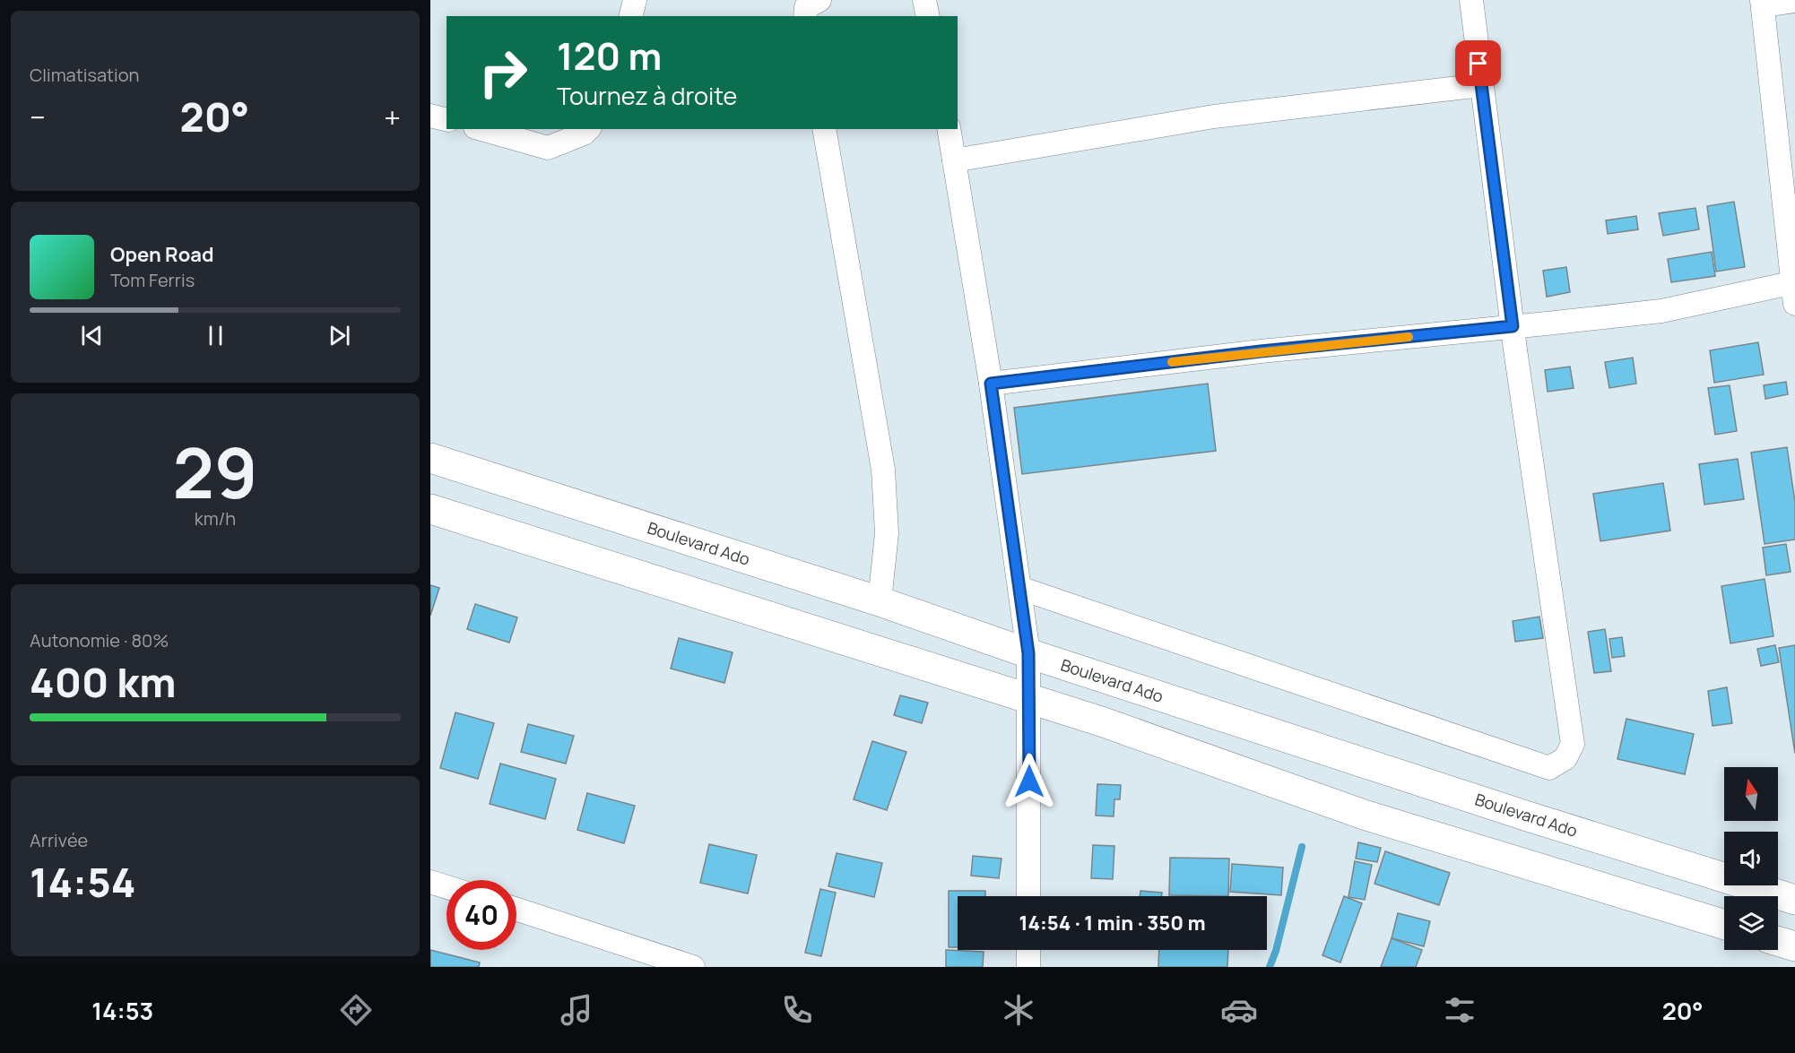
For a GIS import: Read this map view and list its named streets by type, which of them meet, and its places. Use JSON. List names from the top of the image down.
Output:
{
  "streets": {
    "main road": ["Boulevard Ado"]
  },
  "north": "top",
  "page": {
    "tile": [
      "Climatisation",
      ["29", "km/h"],
      ["Autonomie · 80%", "400 km"],
      ["Arrivée", "14:54"]
    ],
    "turn": ["120 m", "Tournez à droite"],
    "heat": ["−", "20°", "+"],
    "song": ["Open Road", "Tom Ferris"],
    "limit": "40",
    "trip": "14:54 · 1 min · 350 m",
    "tabs": ["14:53", "20°"]
  }
}
